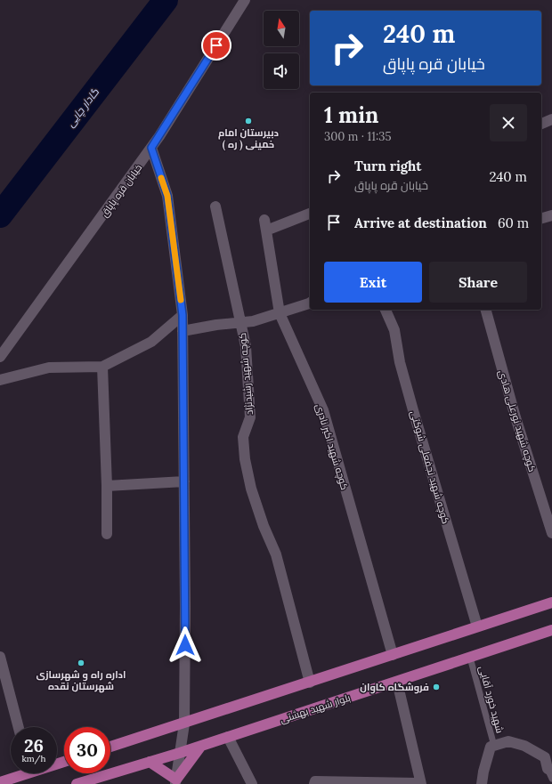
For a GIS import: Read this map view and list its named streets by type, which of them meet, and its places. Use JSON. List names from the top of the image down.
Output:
{
  "streets": {
    "main road": ["بلوار شهید بهشتی"],
    "street": [
      "خیابان قره پاپاق",
      "کوچه شهید رشیدنژاد",
      "کوچه شهید نورعلی هادی",
      "کوچه شهید اکبر نادری",
      "کوچه شهید نجفعلی شوکتی"
    ],
    "lane": ["شهید خورد آقایی"]
  },
  "crossings": [
    ["شهید خورد آقایی", "بلوار شهید بهشتی"]
  ],
  "water": ["گادار چایی"],
  "places": ["دبیرستان امام خمینی ( ره )", "اداره راه و شهرسازی شهرستان نقده", "فروشگاه کاوان"],
  "north": "top",
  "page": {
    "turn": ["240 m", "خیابان قره پاپاق"],
    "heading": ["1 min", "300 m · 11:35"],
    "list": [
      {
        "name": "Turn right",
        "note": "خیابان قره پاپاق",
        "value": "240 m"
      },
      {
        "name": "Arrive at destination",
        "value": "60 m"
      }
    ],
    "buttons": ["Exit", "Share"],
    "speed": "26 km/h",
    "limit": "30"
  }
}
